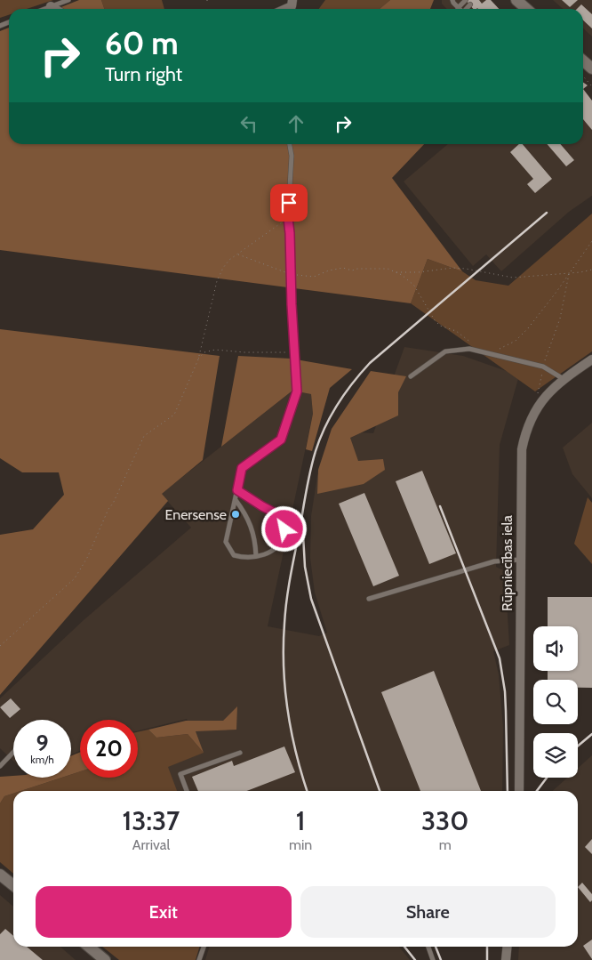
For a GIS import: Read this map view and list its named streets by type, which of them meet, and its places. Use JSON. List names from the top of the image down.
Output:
{
  "streets": {
    "street": ["Rūpniecības iela"]
  },
  "places": ["Enersense"],
  "page": {
    "turn": ["60 m", "Turn right"],
    "speed": "9 km/h",
    "limit": "20",
    "eta": [
      "13:37",
      "Arrival",
      "1",
      "min",
      "330",
      "m"
    ],
    "buttons": ["Exit", "Share"]
  }
}
